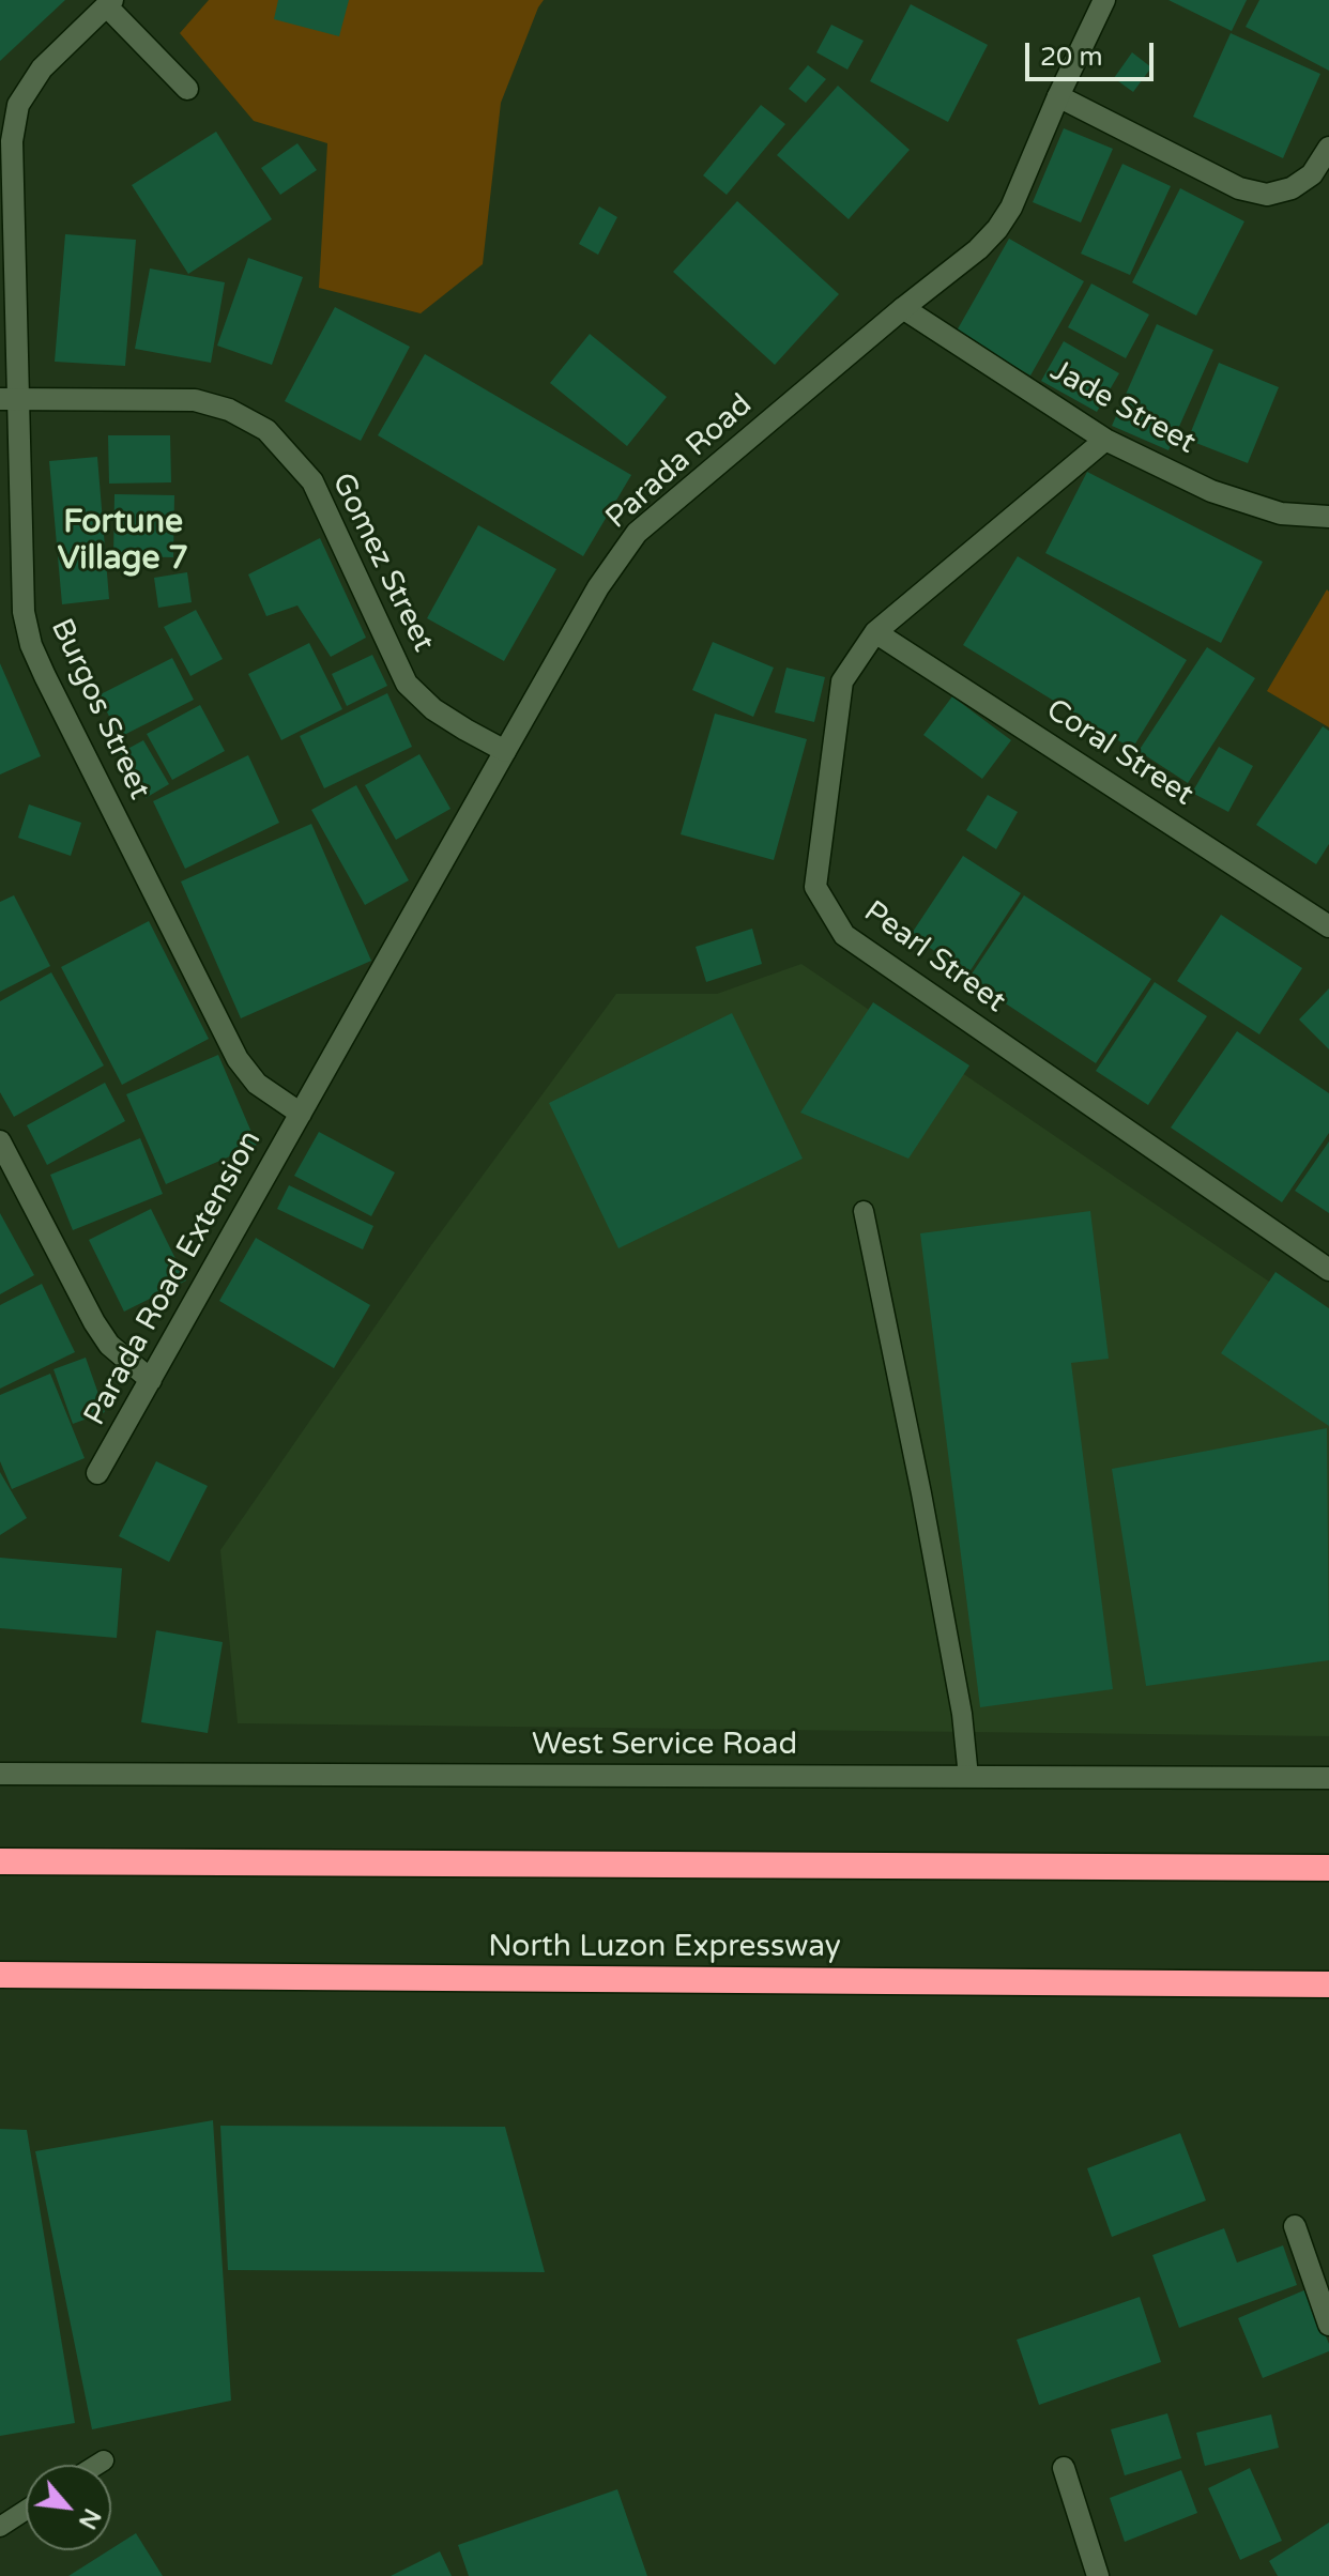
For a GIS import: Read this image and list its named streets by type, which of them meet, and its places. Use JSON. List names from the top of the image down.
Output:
{
  "streets": {
    "highway": ["North Luzon Expressway"],
    "street": [
      "Jade Street",
      "Parada Road",
      "Gomez Street",
      "Burgos Street",
      "Coral Street",
      "Pearl Street",
      "Parada Road Extension",
      "West Service Road"
    ]
  },
  "crossings": [
    ["Jade Street", "Parada Road"],
    ["Jade Street", "Pearl Street"],
    ["Parada Road", "Gomez Street"],
    ["Parada Road", "Burgos Street"],
    ["Parada Road", "Parada Road Extension"],
    ["Gomez Street", "Burgos Street"],
    ["Burgos Street", "Parada Road Extension"],
    ["Coral Street", "Pearl Street"]
  ],
  "districts": ["Fortune Village 7"],
  "scale_bar": "20 m",
  "north": "bottom right"
}
